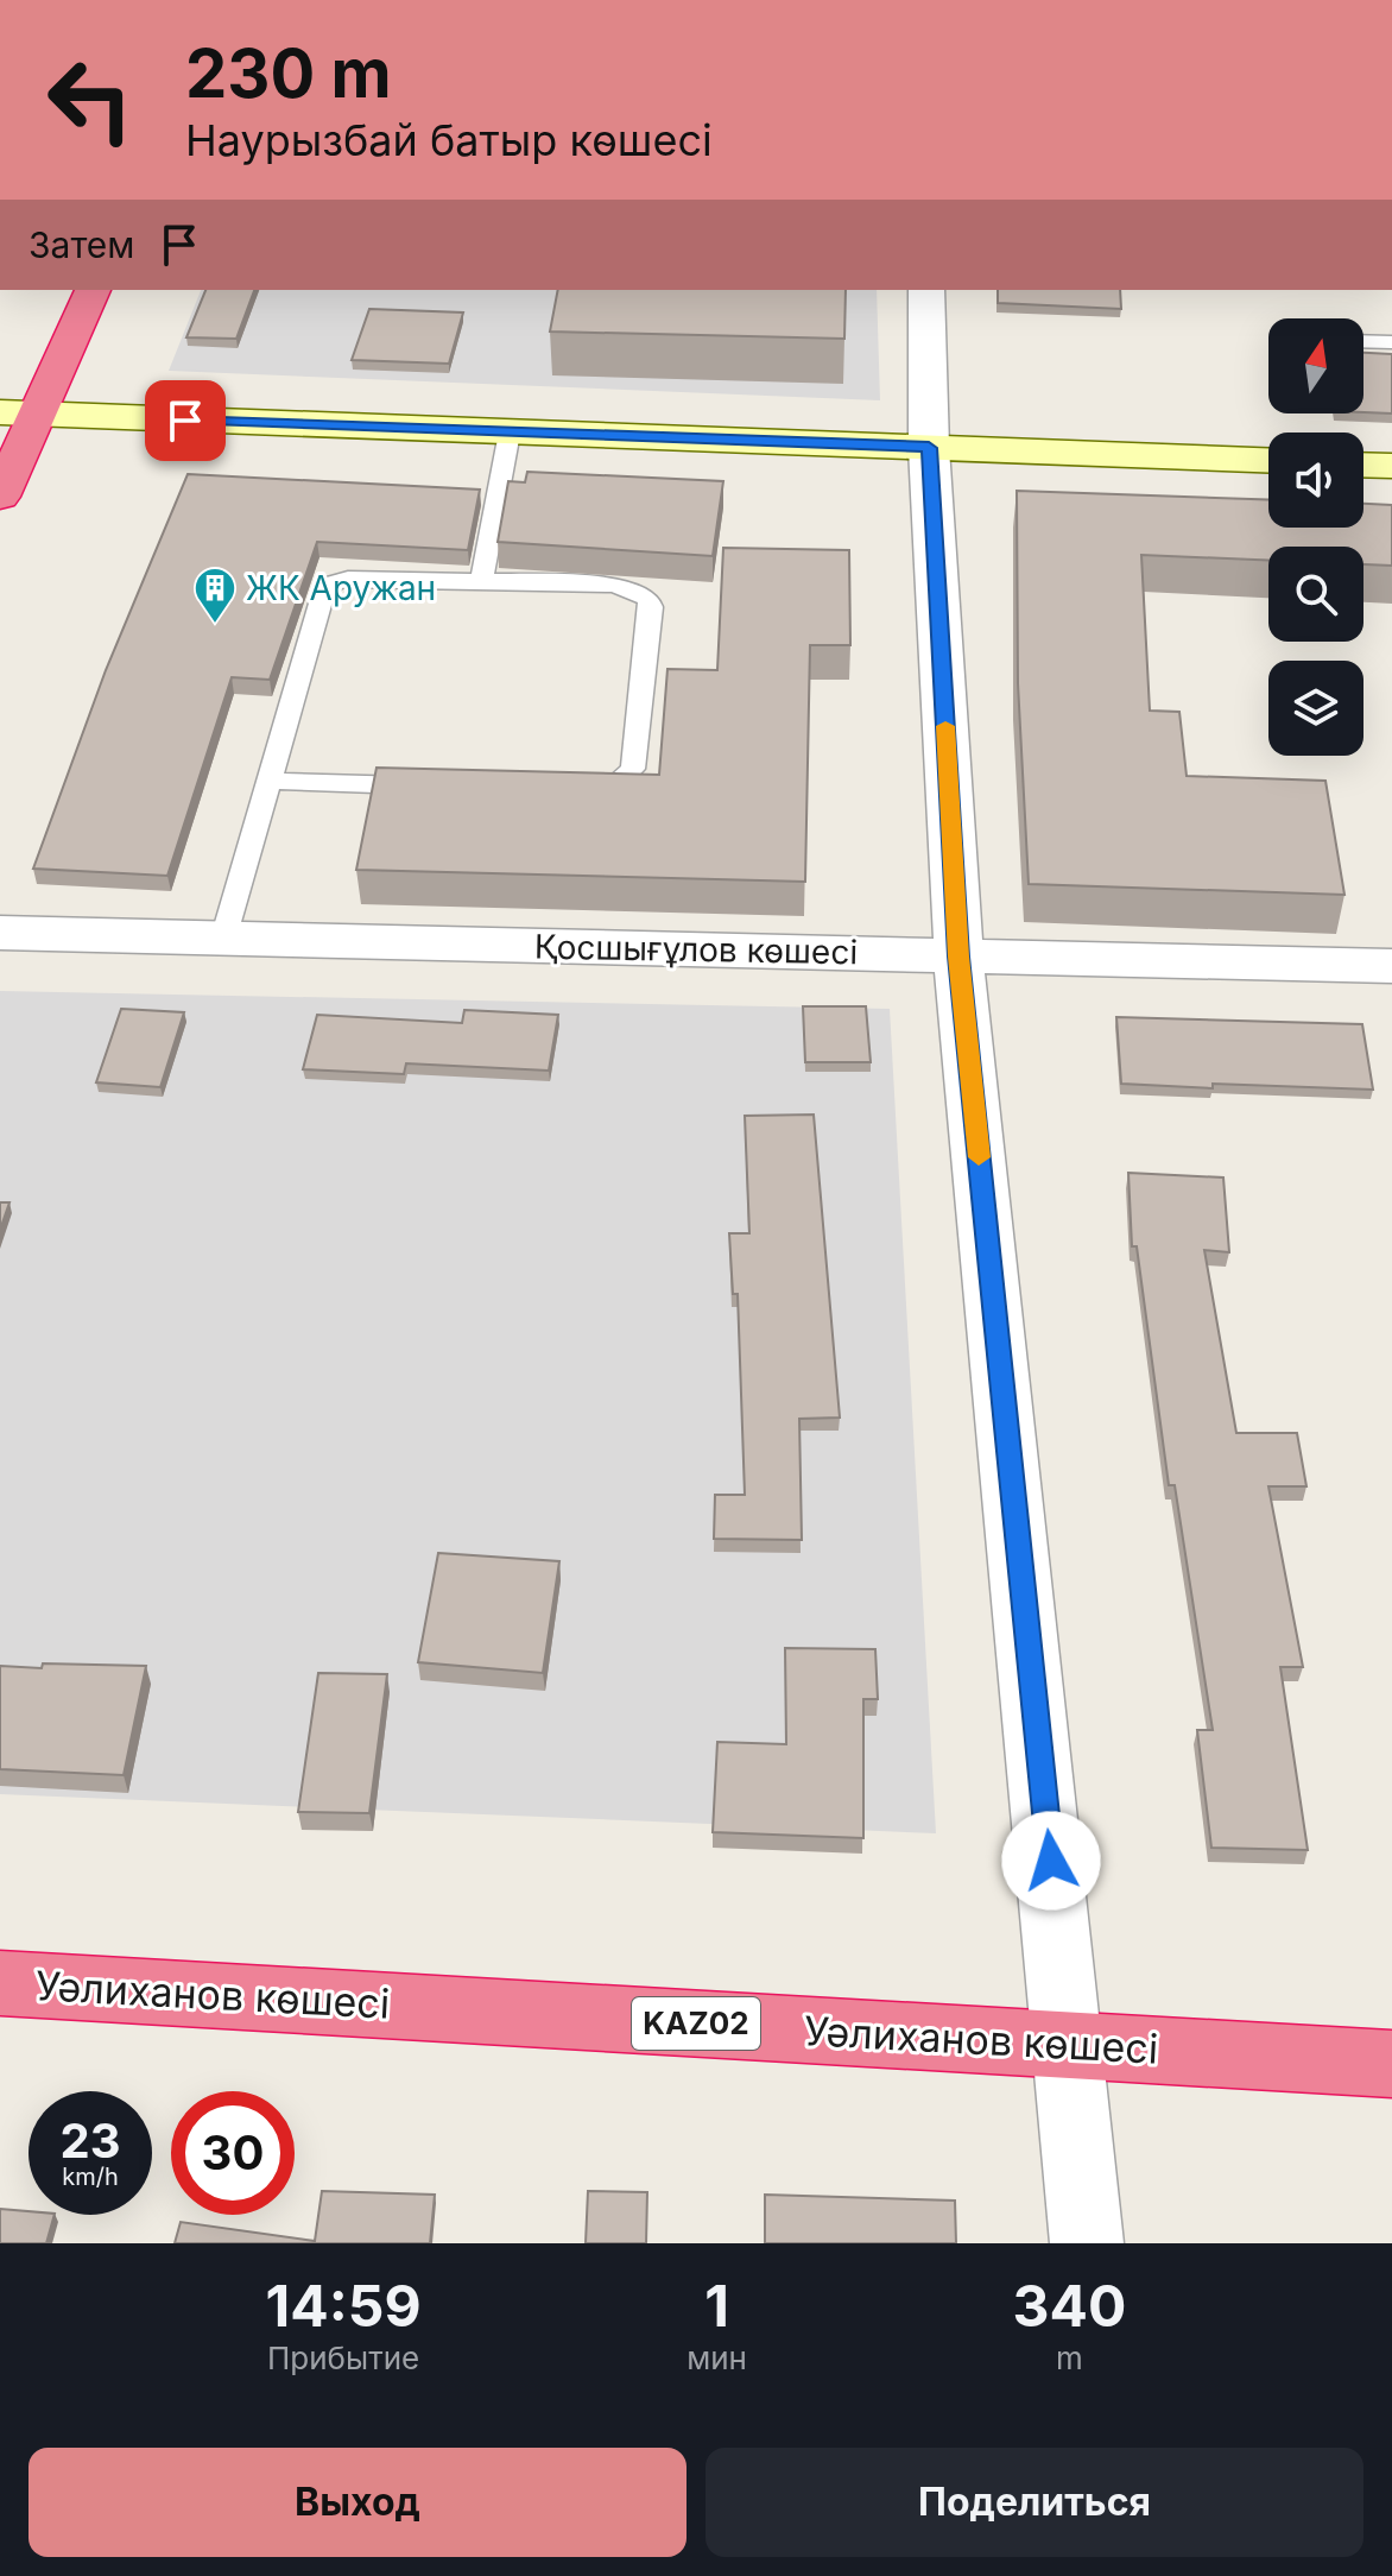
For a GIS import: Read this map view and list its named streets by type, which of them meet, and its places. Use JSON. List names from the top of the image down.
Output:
{
  "streets": {
    "highway": ["Уәлиханов көшесі", "KАZ02"],
    "street": ["Қосшығұлов көшесі"]
  },
  "places": {
    "building": ["ЖК Аружан"]
  },
  "north": "top",
  "page": {
    "turn": ["230 m", "Наурызбай батыр көшесі"],
    "then": "Затем",
    "speed": "23 km/h",
    "limit": "30",
    "eta": [
      "14:59",
      "Прибытие",
      "1",
      "мин",
      "340",
      "m"
    ],
    "buttons": ["Выход", "Поделиться"]
  }
}
